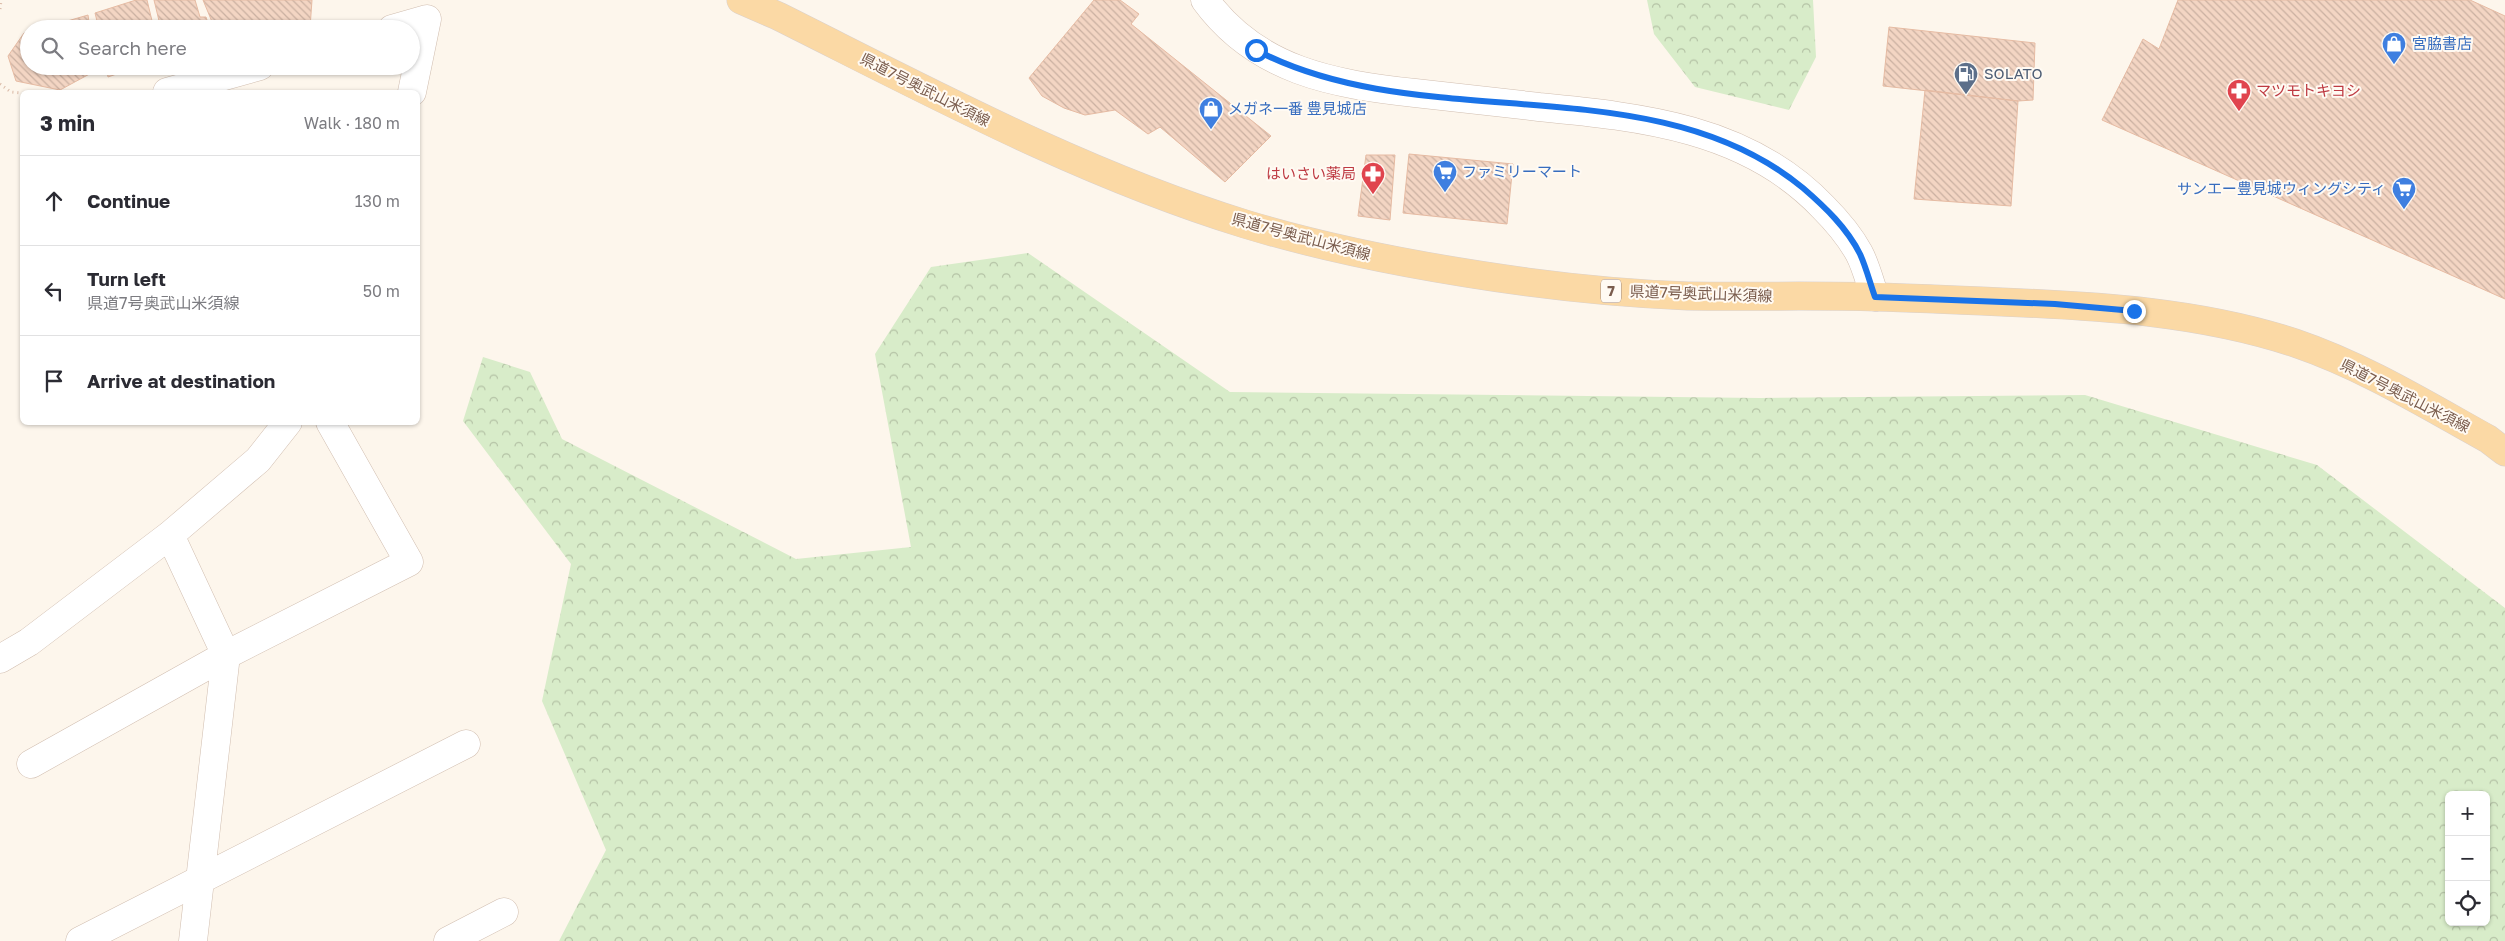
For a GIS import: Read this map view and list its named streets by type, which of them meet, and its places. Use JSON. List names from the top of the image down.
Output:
{
  "streets": {
    "main road": ["県道7号奥武山米須線", "7"]
  },
  "places": {
    "shop": ["宮脇書店", "メガネ一番 豊見城店"],
    "fuel station": ["SOLATO"],
    "pharmacy": ["マツモトキヨシ", "はいさい薬局"],
    "supermarket": ["ファミリーマート", "サンエー豊見城ウィングシティ"]
  },
  "page": {
    "search": "Search here",
    "heading": ["3 min", "Walk · 180 m"],
    "list": [
      ["Continue", "130 m"],
      ["Turn left", "県道7号奥武山米須線", "50 m"],
      "Arrive at destination"
    ],
    "map_buttons": ["+", "−"]
  }
}
